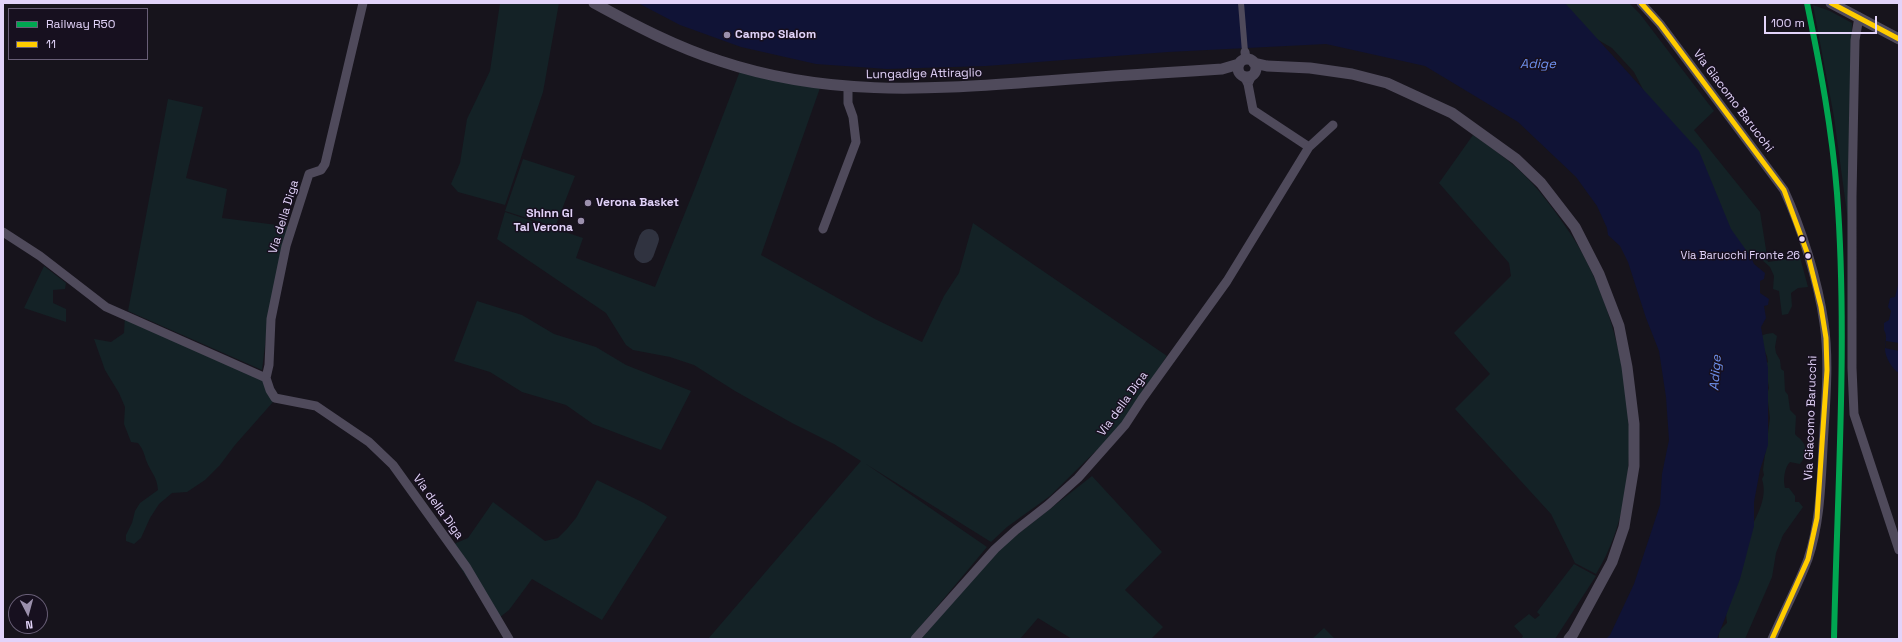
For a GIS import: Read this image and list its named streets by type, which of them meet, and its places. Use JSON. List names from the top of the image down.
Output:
{
  "streets": {
    "street": ["Lungadige Attiraglio", "Via Giacomo Barucchi", "Via della Diga"]
  },
  "water": ["Adige"],
  "places": [
    "Campo Slalom",
    "Verona Basket",
    "Shinn Gi Tai Verona",
    "Via Barucchi Fronte 26"
  ],
  "lines": ["rail line R50", "transit line 11"],
  "legend": ["Railway R50", "11"],
  "scale_bar": "100 m",
  "north": "bottom"
}
